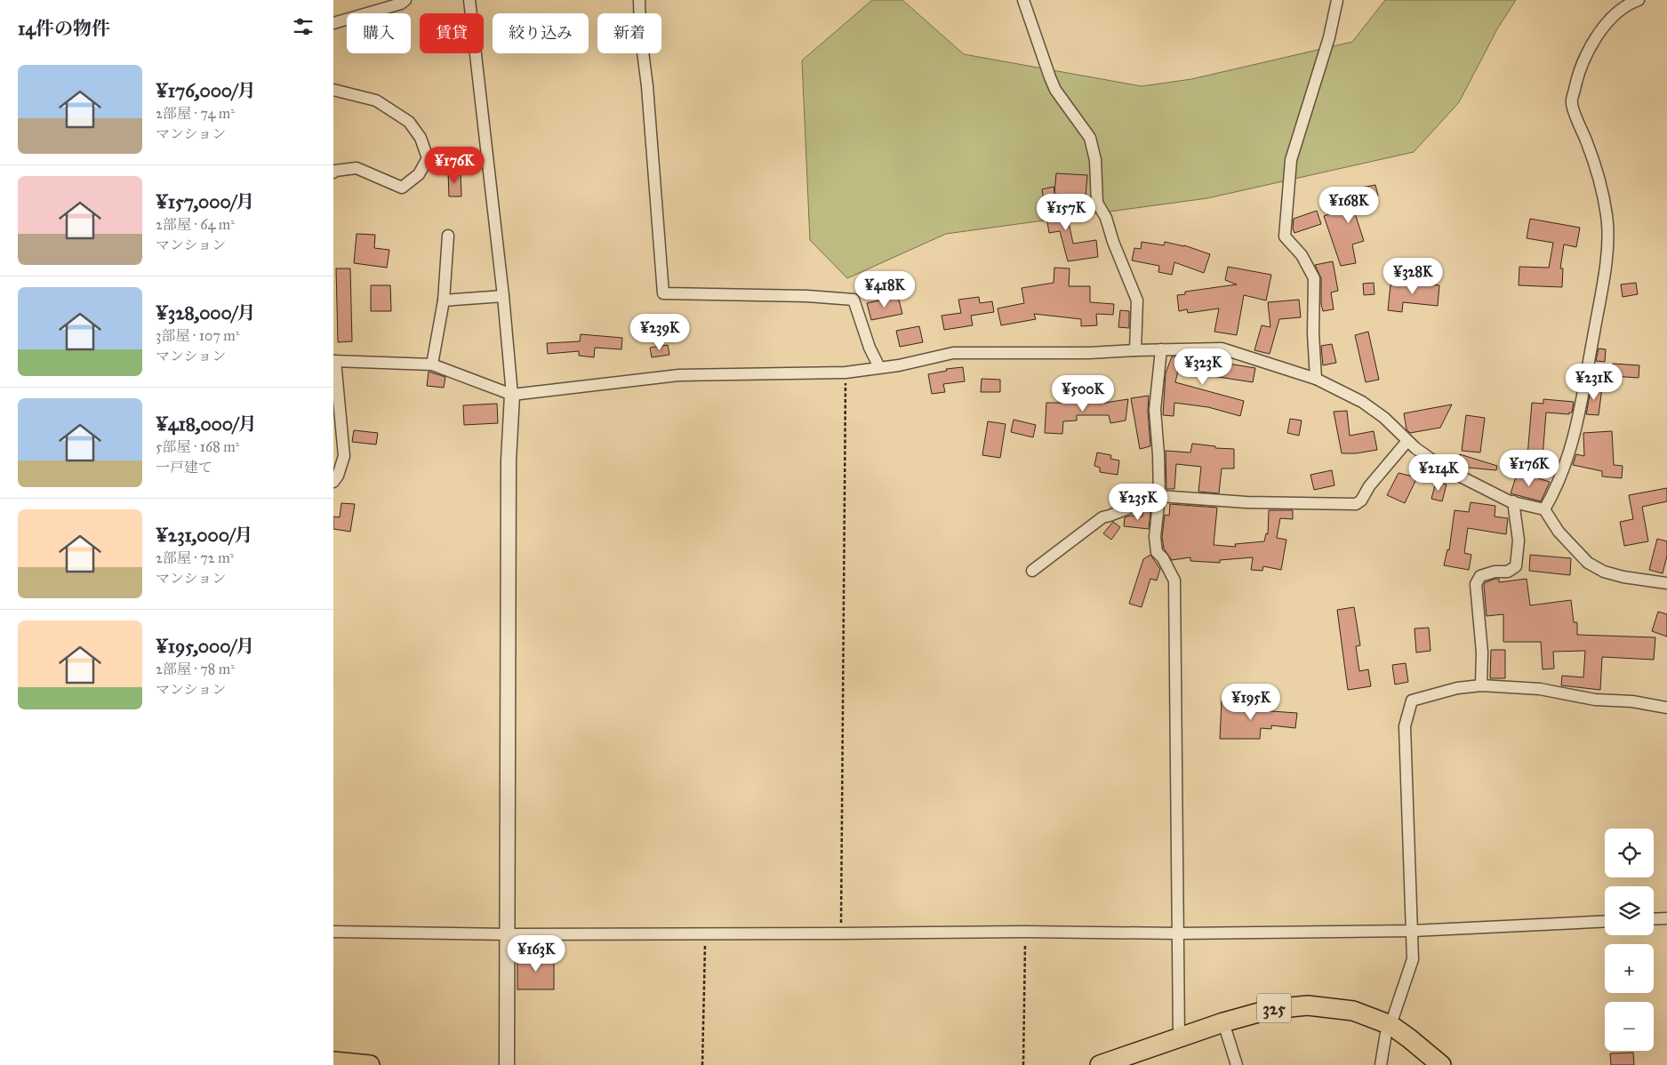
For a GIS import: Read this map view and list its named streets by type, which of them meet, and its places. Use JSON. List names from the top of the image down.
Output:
{
  "streets": {
    "highway": ["325"]
  },
  "page": {
    "heading": "14件の物件",
    "chip": [
      "購入",
      "賃貸",
      "絞り込み",
      "新着"
    ],
    "list": [
      {
        "name": "¥176,000/月",
        "note": "2部屋 · 74 m² · マンション"
      },
      {
        "name": "¥157,000/月",
        "note": "2部屋 · 64 m² · マンション"
      },
      {
        "name": "¥328,000/月",
        "note": "3部屋 · 107 m² · マンション"
      },
      {
        "name": "¥418,000/月",
        "note": "5部屋 · 168 m² · 一戸建て"
      },
      {
        "name": "¥231,000/月",
        "note": "2部屋 · 72 m² · マンション"
      },
      {
        "name": "¥195,000/月",
        "note": "2部屋 · 78 m² · マンション"
      }
    ],
    "price": [
      "¥176K",
      "¥168K",
      "¥157K",
      "¥328K",
      "¥418K",
      "¥239K",
      "¥323K",
      "¥231K",
      "¥500K",
      "¥176K",
      "¥214K",
      "¥235K",
      "¥195K",
      "¥163K"
    ],
    "map_buttons": ["+", "−"]
  }
}
